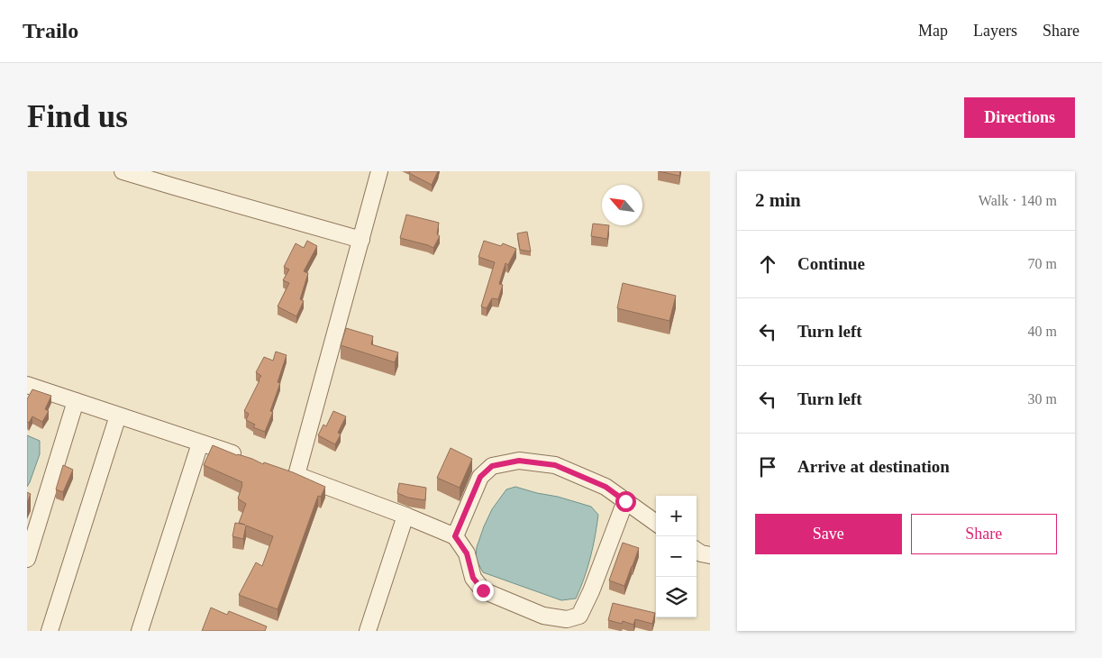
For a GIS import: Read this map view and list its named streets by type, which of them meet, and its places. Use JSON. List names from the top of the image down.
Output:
{
  "north": "top left",
  "page": {
    "header": "Trailo",
    "nav": ["Map", "Layers", "Share"],
    "buttons": [
      "Directions",
      ["Save", "Share"]
    ],
    "title": "Find us",
    "heading": ["2 min", "Walk · 140 m"],
    "list": [
      ["Continue", "70 m"],
      ["Turn left", "40 m"],
      ["Turn left", "30 m"],
      "Arrive at destination"
    ],
    "map_buttons": ["+", "−"]
  }
}
